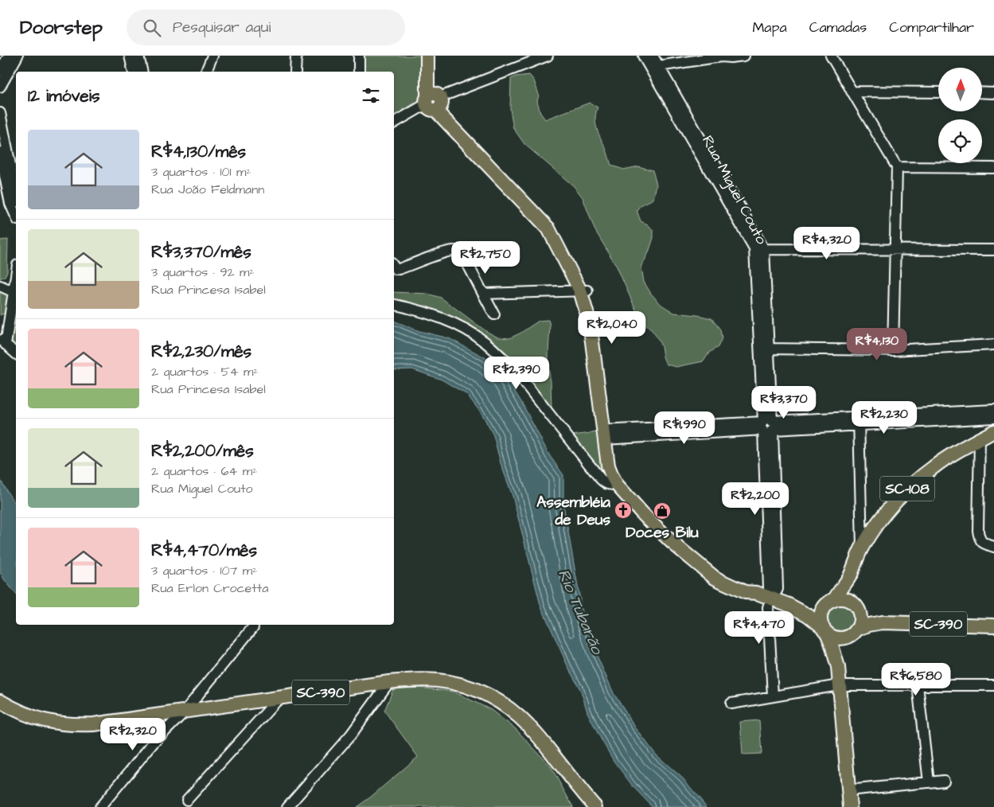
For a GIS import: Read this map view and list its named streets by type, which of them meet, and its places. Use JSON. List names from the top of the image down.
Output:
{
  "streets": {
    "main road": ["SC-108", "SC-390"],
    "street": ["Rua Miguel Couto"]
  },
  "crossings": [
    ["SC-108", "SC-390"]
  ],
  "water": ["Rio Tubarão"],
  "places": {
    "church": ["Assembléia de Deus"],
    "shop": ["Doces Bilu"]
  },
  "north": "top",
  "page": {
    "header": "Doorstep",
    "search": "Pesquisar aqui",
    "nav": ["Mapa", "Camadas", "Compartilhar"],
    "heading": "12 imóveis",
    "list": [
      {
        "name": "R$4,130/mês",
        "note": "3 quartos · 101 m² · Rua João Feldmann"
      },
      {
        "name": "R$3,370/mês",
        "note": "3 quartos · 92 m² · Rua Princesa Isabel"
      },
      {
        "name": "R$2,230/mês",
        "note": "2 quartos · 54 m² · Rua Princesa Isabel"
      },
      {
        "name": "R$2,200/mês",
        "note": "2 quartos · 64 m² · Rua Miguel Couto"
      },
      {
        "name": "R$4,470/mês",
        "note": "3 quartos · 107 m² · Rua Erlon Crocetta"
      }
    ],
    "price": [
      "R$4,320",
      "R$2,750",
      "R$2,040",
      "R$4,130",
      "R$2,390",
      "R$3,370",
      "R$2,230",
      "R$1,990",
      "R$2,200",
      "R$4,470",
      "R$6,580",
      "R$2,320"
    ]
  }
}
